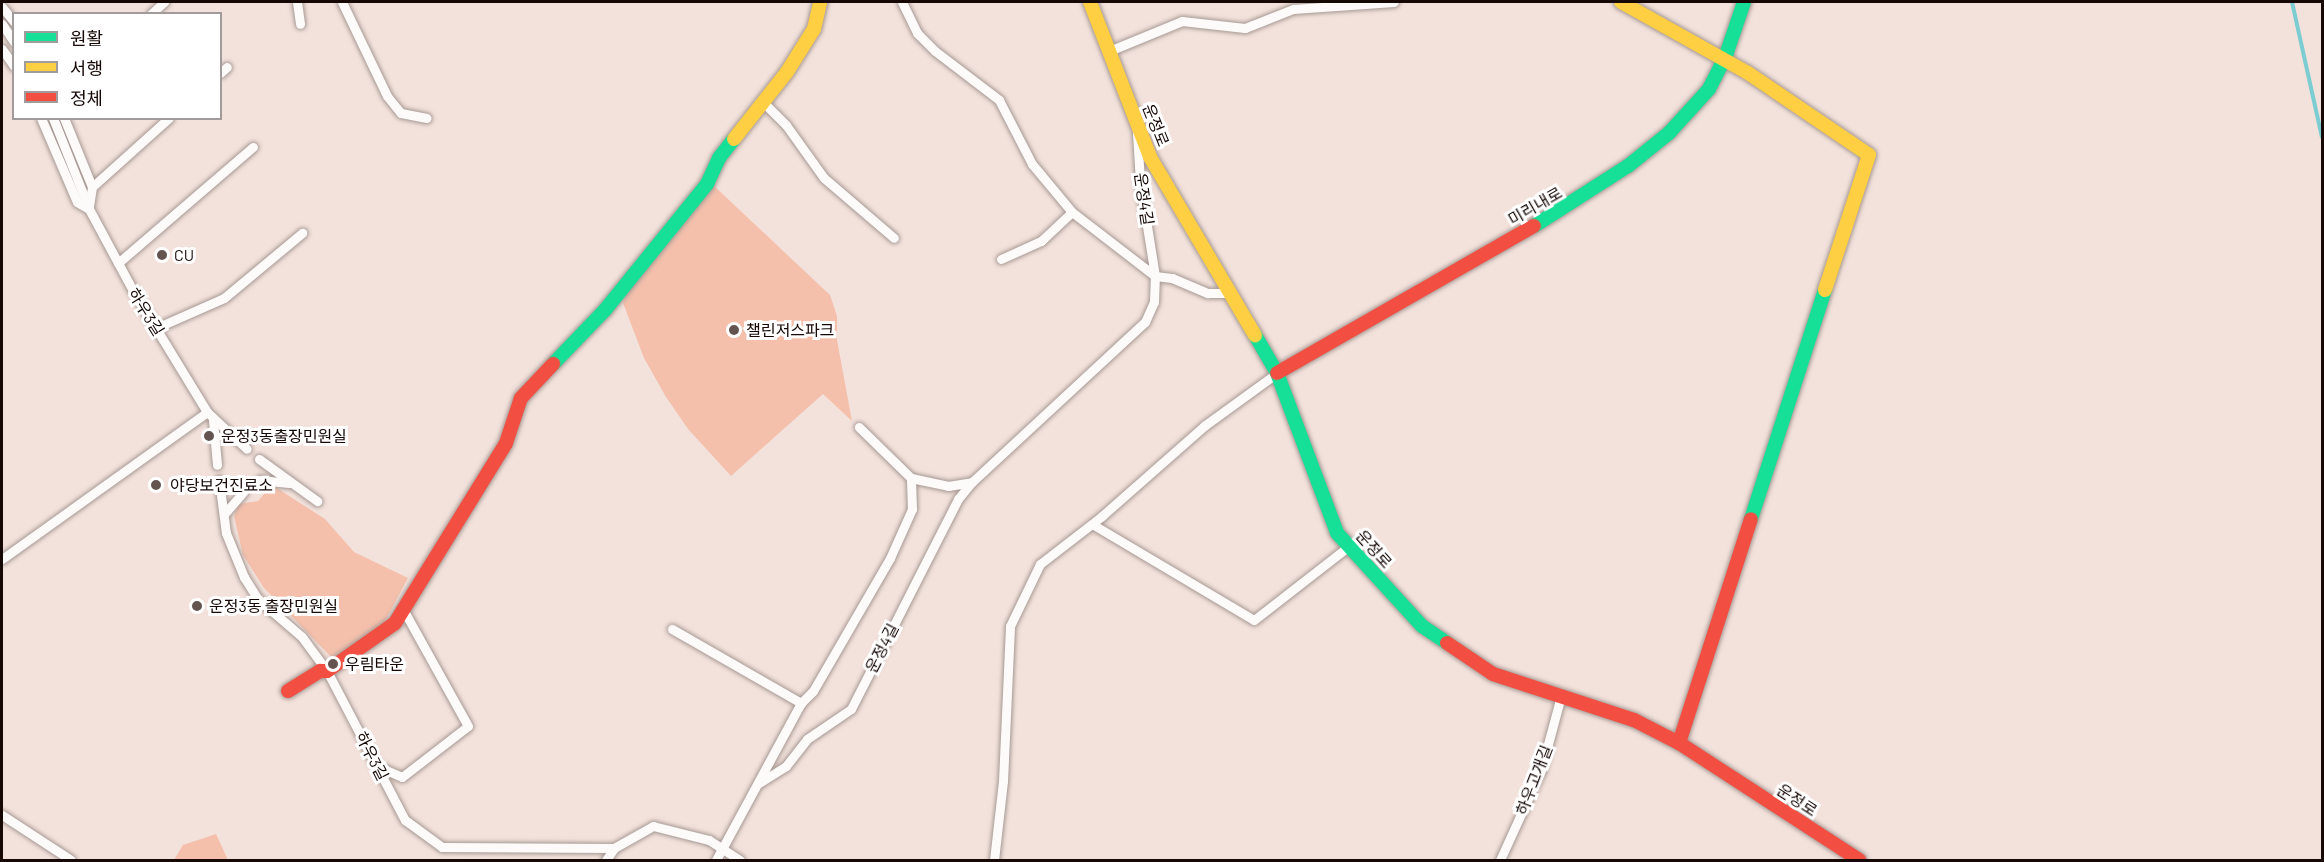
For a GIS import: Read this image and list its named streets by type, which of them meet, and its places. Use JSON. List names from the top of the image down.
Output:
{
  "streets": {
    "street": [
      "운정로",
      "운정4길",
      "미리내로",
      "하우3길",
      "하우고개길"
    ]
  },
  "crossings": [
    ["운정로", "운정4길"],
    ["운정로", "미리내로"],
    ["운정로", "하우고개길"]
  ],
  "places": [
    "CU",
    "챌린저스파크",
    "운정3동출장민원실",
    "야당보건진료소",
    "운정3동 출장민원실",
    "우림타운"
  ],
  "legend": ["원활", "서행", "정체"]
}
